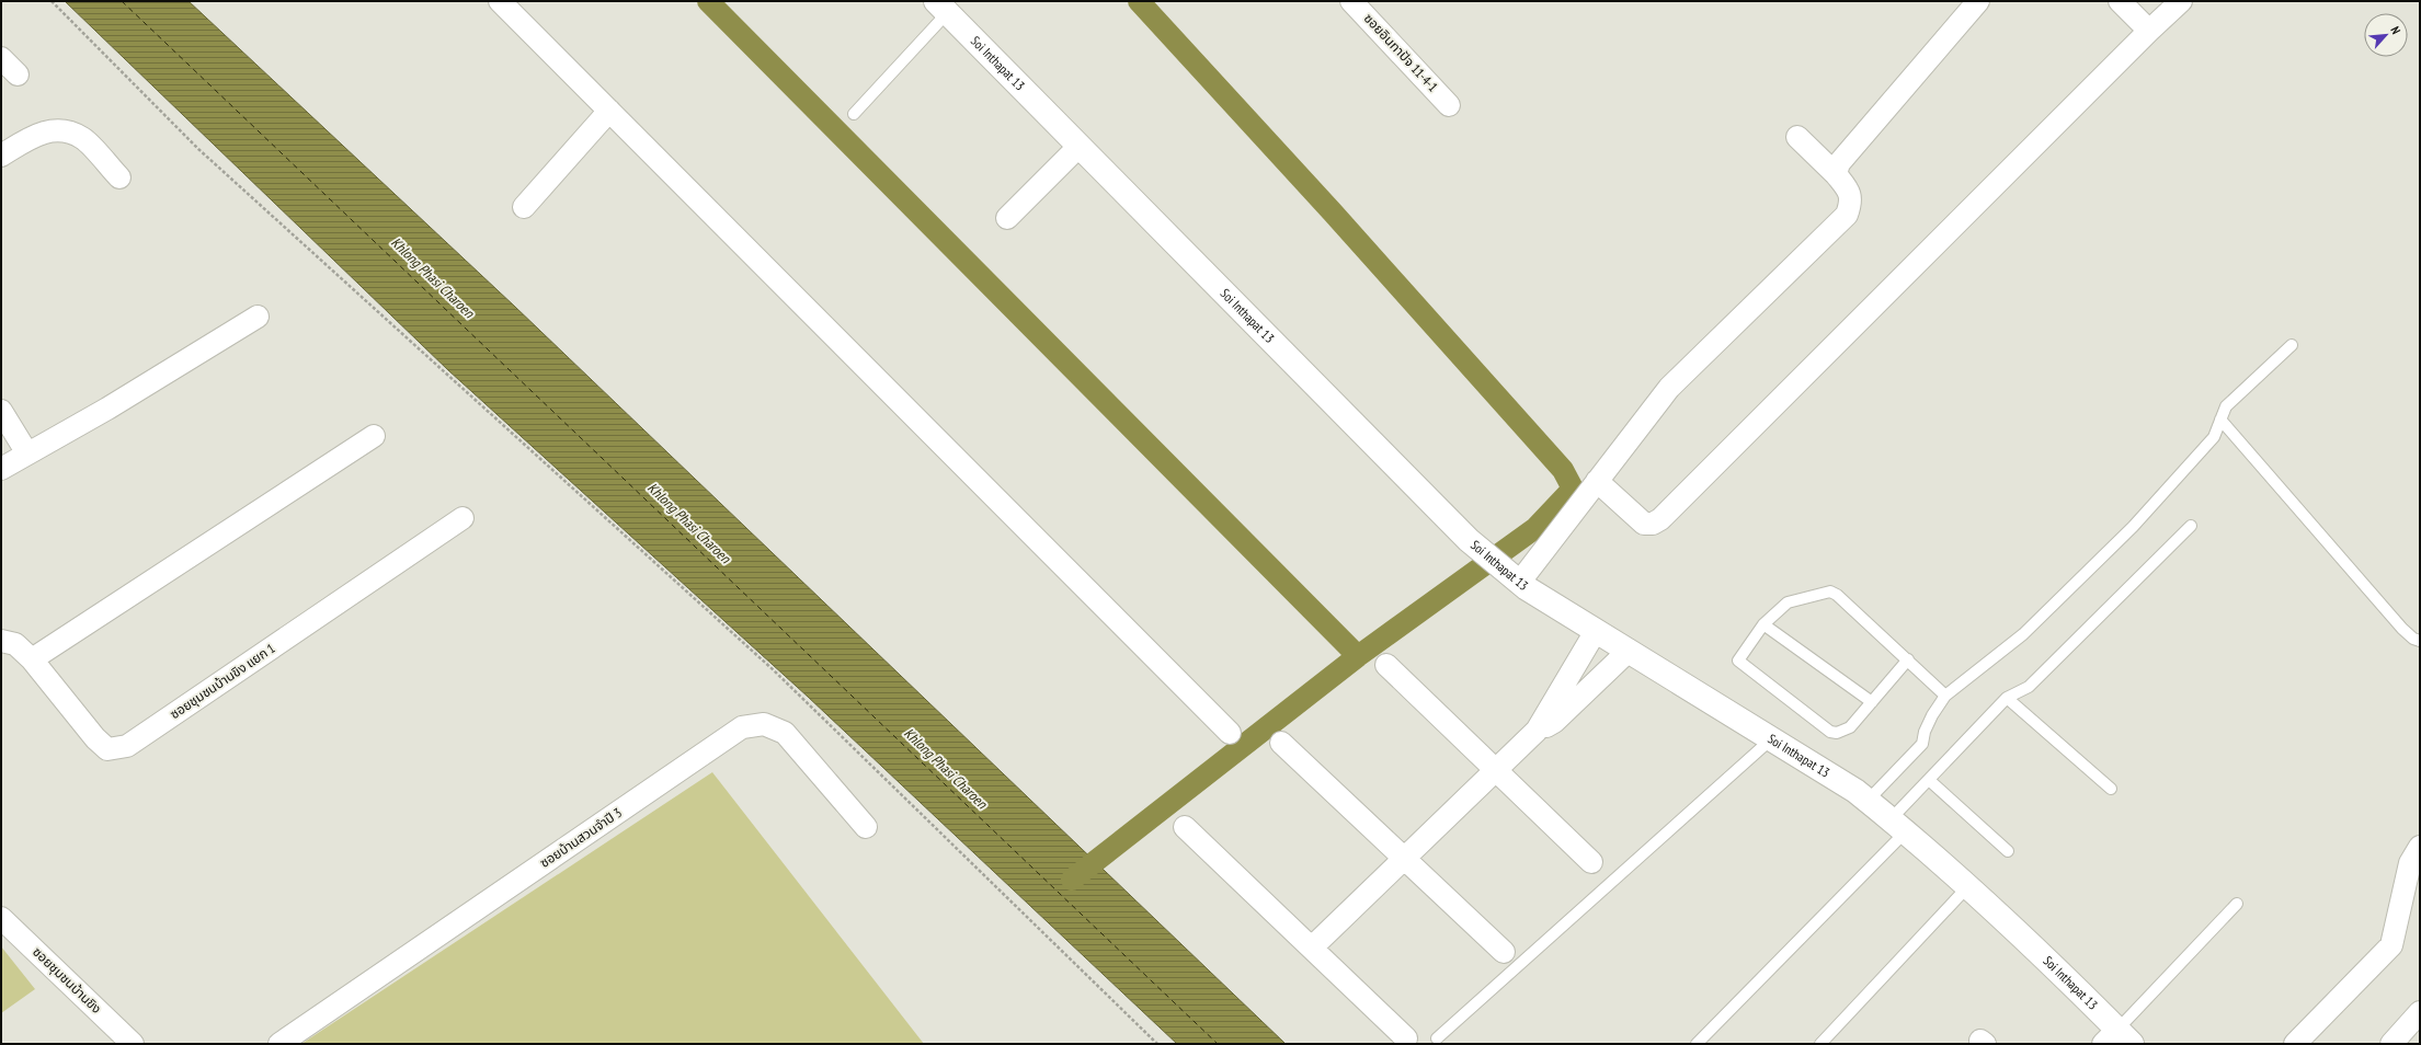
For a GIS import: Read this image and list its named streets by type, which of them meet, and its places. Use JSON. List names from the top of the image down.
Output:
{
  "streets": {
    "street": [
      "ซอยอินทาปัจ 11-4-1",
      "Soi Inthapat 13",
      "ซอยชุมชนบ้านขิง แยก 1",
      "ซอยบ้านสวนจำปี 3",
      "ซอยชุมชนบ้านขิง"
    ]
  },
  "water": ["Khlong Phasi Charoen"],
  "north": "top right"
}
